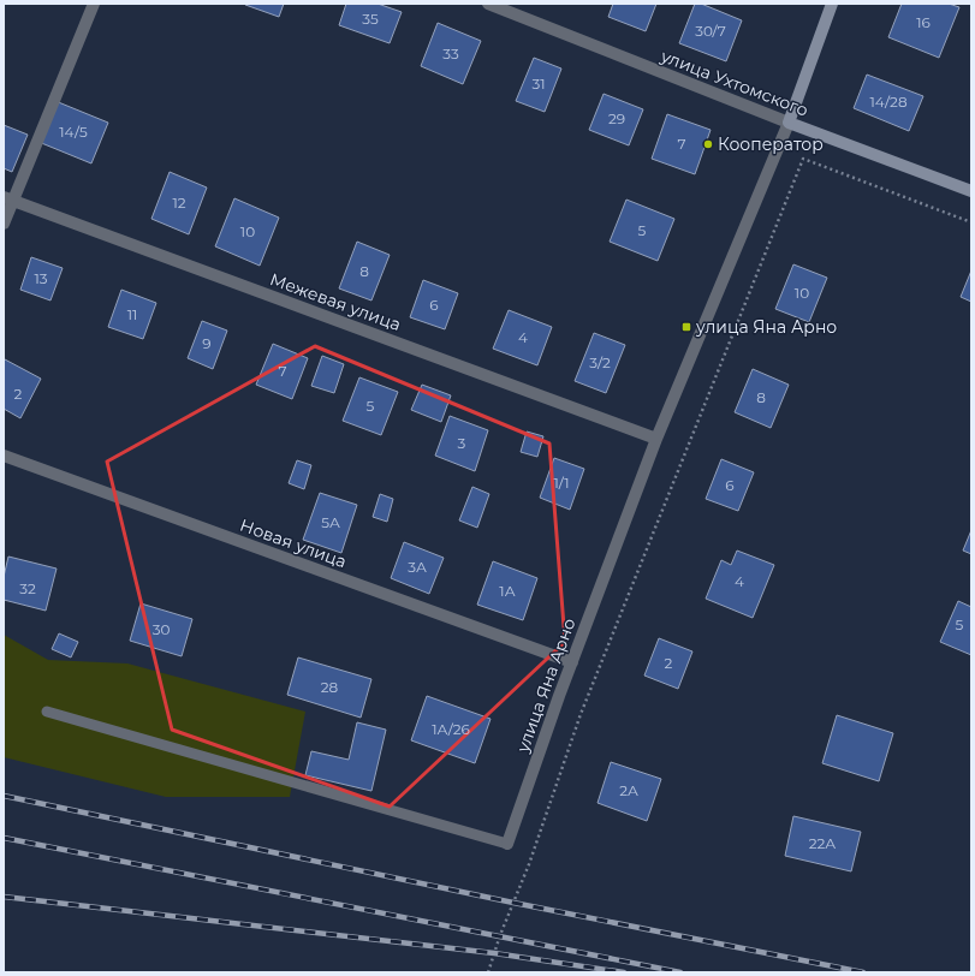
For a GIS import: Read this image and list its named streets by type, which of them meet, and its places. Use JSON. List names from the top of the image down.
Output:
{
  "streets": {
    "main road": ["улица Ухтомского", "улица Яна Арно"],
    "street": ["Межевая улица", "Новая улица"]
  },
  "crossings": [
    ["улица Ухтомского", "улица Яна Арно"],
    ["Межевая улица", "улица Яна Арно"],
    ["Новая улица", "улица Яна Арно"]
  ],
  "places": {
    "other": ["Кооператор"],
    "transit": ["улица Яна Арно"]
  },
  "house_numbers": [
    "35",
    "16",
    "30/7",
    "33",
    "31",
    "14/28",
    "29",
    "14/5",
    "7",
    "12",
    "5",
    "10",
    "8",
    "13",
    "10",
    "6",
    "11",
    "4",
    "9",
    "3/2",
    "7",
    "2",
    "8",
    "5",
    "3",
    "1/1",
    "6",
    "5А",
    "3А",
    "4",
    "32",
    "1А",
    "5",
    "30",
    "2",
    "28",
    "1А/26",
    "2А",
    "22А"
  ]
}
